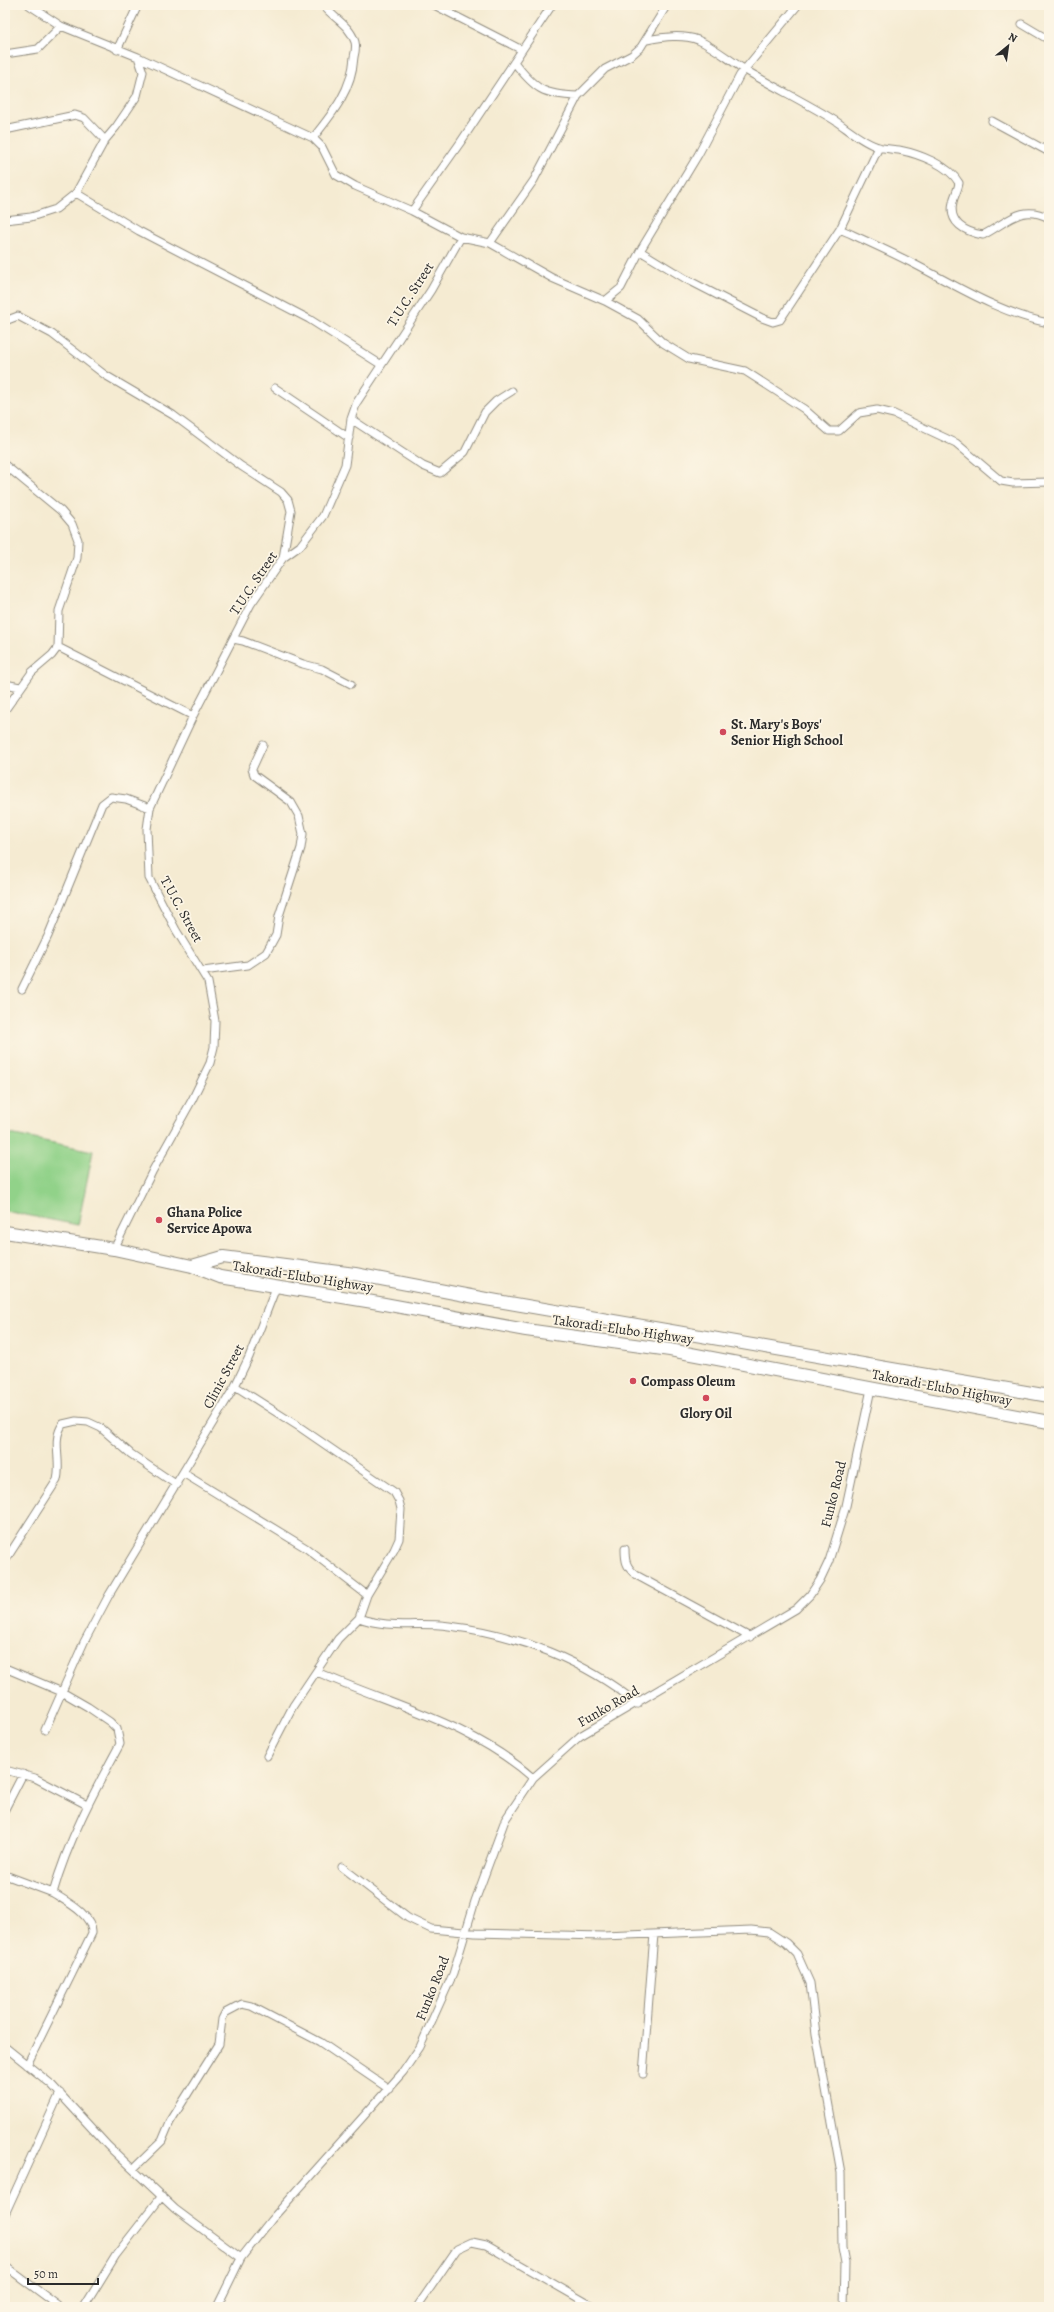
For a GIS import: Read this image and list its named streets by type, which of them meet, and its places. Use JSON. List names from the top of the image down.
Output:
{
  "streets": {
    "highway": ["Takoradi-Elubo Highway"],
    "street": ["T.U.C. Street", "Clinic Street", "Funko Road"]
  },
  "crossings": [
    ["T.U.C. Street", "Takoradi-Elubo Highway"],
    ["Takoradi-Elubo Highway", "Clinic Street"],
    ["Takoradi-Elubo Highway", "Funko Road"]
  ],
  "places": [
    "St. Mary's Boys' Senior High School",
    "Ghana Police Service Apowa",
    "Compass Oleum",
    "Glory Oil"
  ],
  "scale_bar": "50 m",
  "north": "top right"
}
